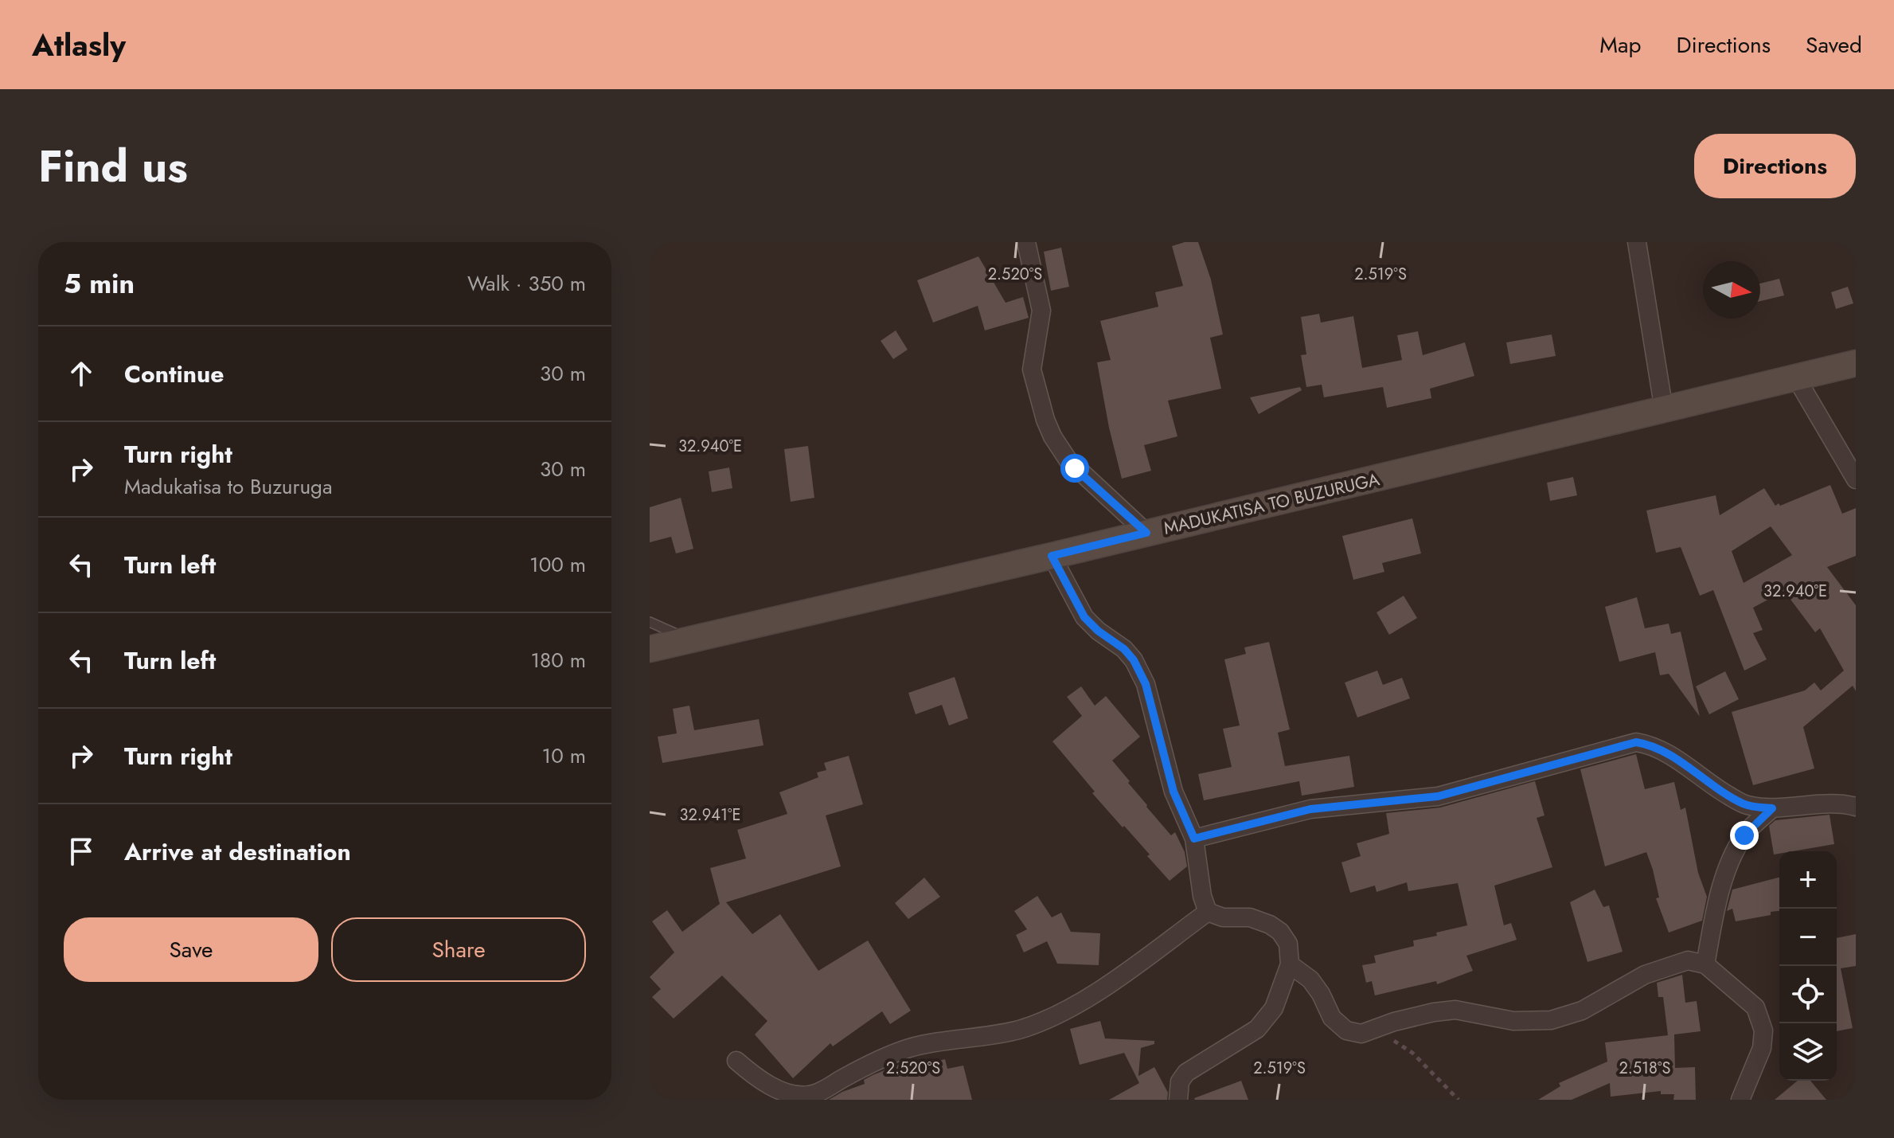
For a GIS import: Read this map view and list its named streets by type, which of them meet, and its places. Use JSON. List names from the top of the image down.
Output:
{
  "streets": {
    "main road": ["MADUKATISA TO BUZURUGA"]
  },
  "north": "right",
  "page": {
    "header": "Atlasly",
    "nav": ["Map", "Directions", "Saved"],
    "title": "Find us",
    "buttons": [
      "Directions",
      ["Save", "Share"]
    ],
    "heading": ["5 min", "Walk · 350 m"],
    "list": [
      ["Continue", "30 m"],
      ["Turn right", "Madukatisa to Buzuruga", "30 m"],
      ["Turn left", "100 m"],
      ["Turn left", "180 m"],
      ["Turn right", "10 m"],
      "Arrive at destination"
    ],
    "map_buttons": ["+", "−"]
  },
  "coordinates": [
    "2.520°S",
    "2.519°S",
    "32.940°E",
    "32.941°E",
    "2.518°S"
  ]
}
